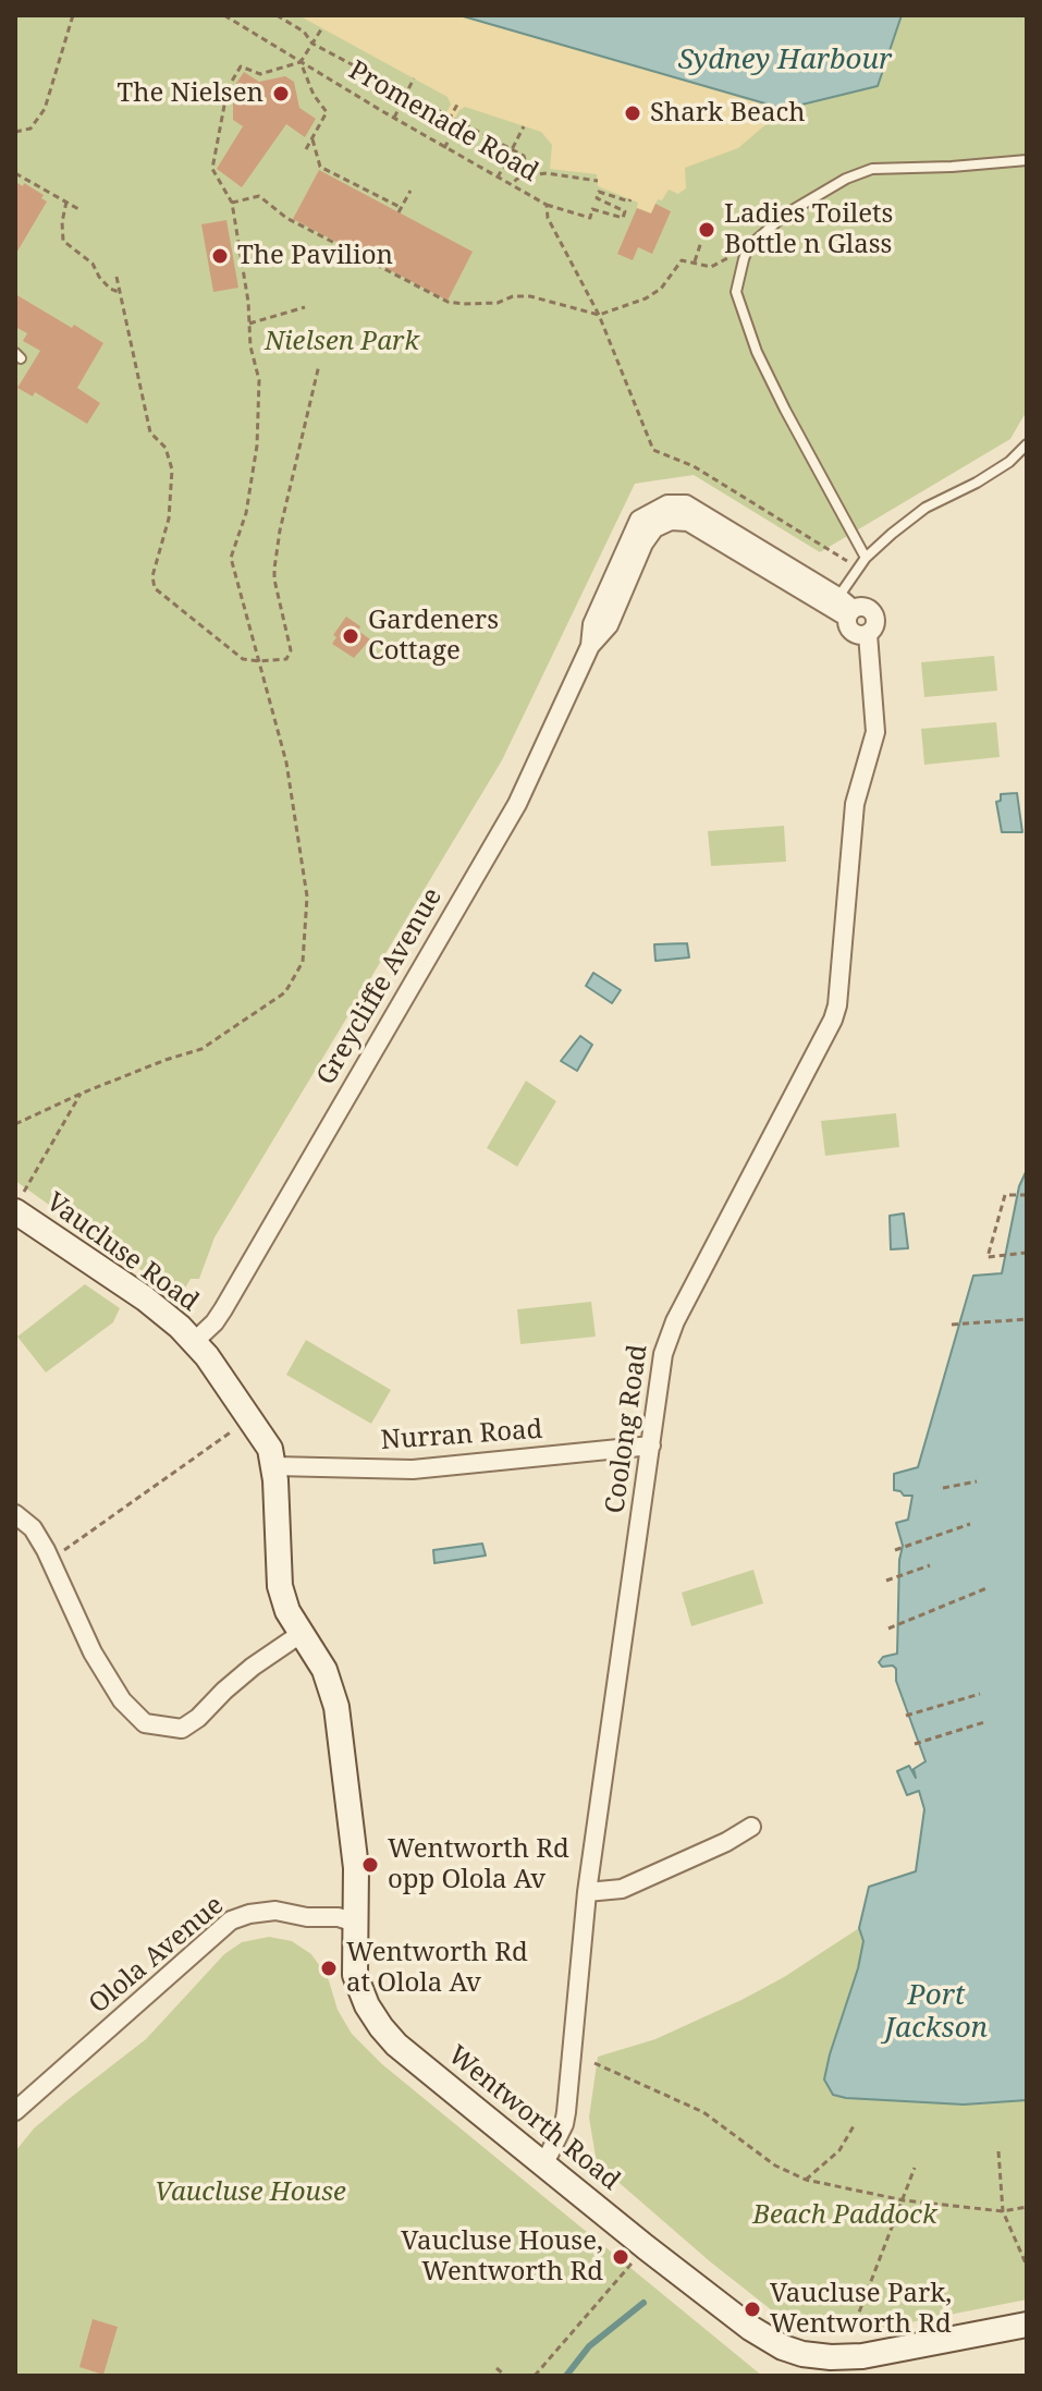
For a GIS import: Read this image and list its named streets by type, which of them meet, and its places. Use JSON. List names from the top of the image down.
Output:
{
  "streets": {
    "street": [
      "Greycliffe Avenue",
      "Vaucluse Road",
      "Coolong Road",
      "Nurran Road",
      "Olola Avenue",
      "Wentworth Road"
    ],
    "path": ["Promenade Road"]
  },
  "crossings": [
    ["Greycliffe Avenue", "Vaucluse Road"],
    ["Greycliffe Avenue", "Coolong Road"],
    ["Greycliffe Avenue", "Wentworth Road"],
    ["Vaucluse Road", "Wentworth Road"],
    ["Coolong Road", "Nurran Road"],
    ["Coolong Road", "Wentworth Road"],
    ["Nurran Road", "Wentworth Road"],
    ["Olola Avenue", "Wentworth Road"]
  ],
  "water": ["Sydney Harbour", "Port Jackson"],
  "parks": ["Nielsen Park", "Vaucluse House", "Beach Paddock"],
  "places": [
    "The Nielsen",
    "Shark Beach",
    "Ladies Toilets Bottle n Glass",
    "The Pavilion",
    "Gardeners Cottage",
    "Wentworth Rd opp Olola Av",
    "Wentworth Rd at Olola Av",
    "Vaucluse House, Wentworth Rd",
    "Vaucluse Park, Wentworth Rd"
  ]
}
